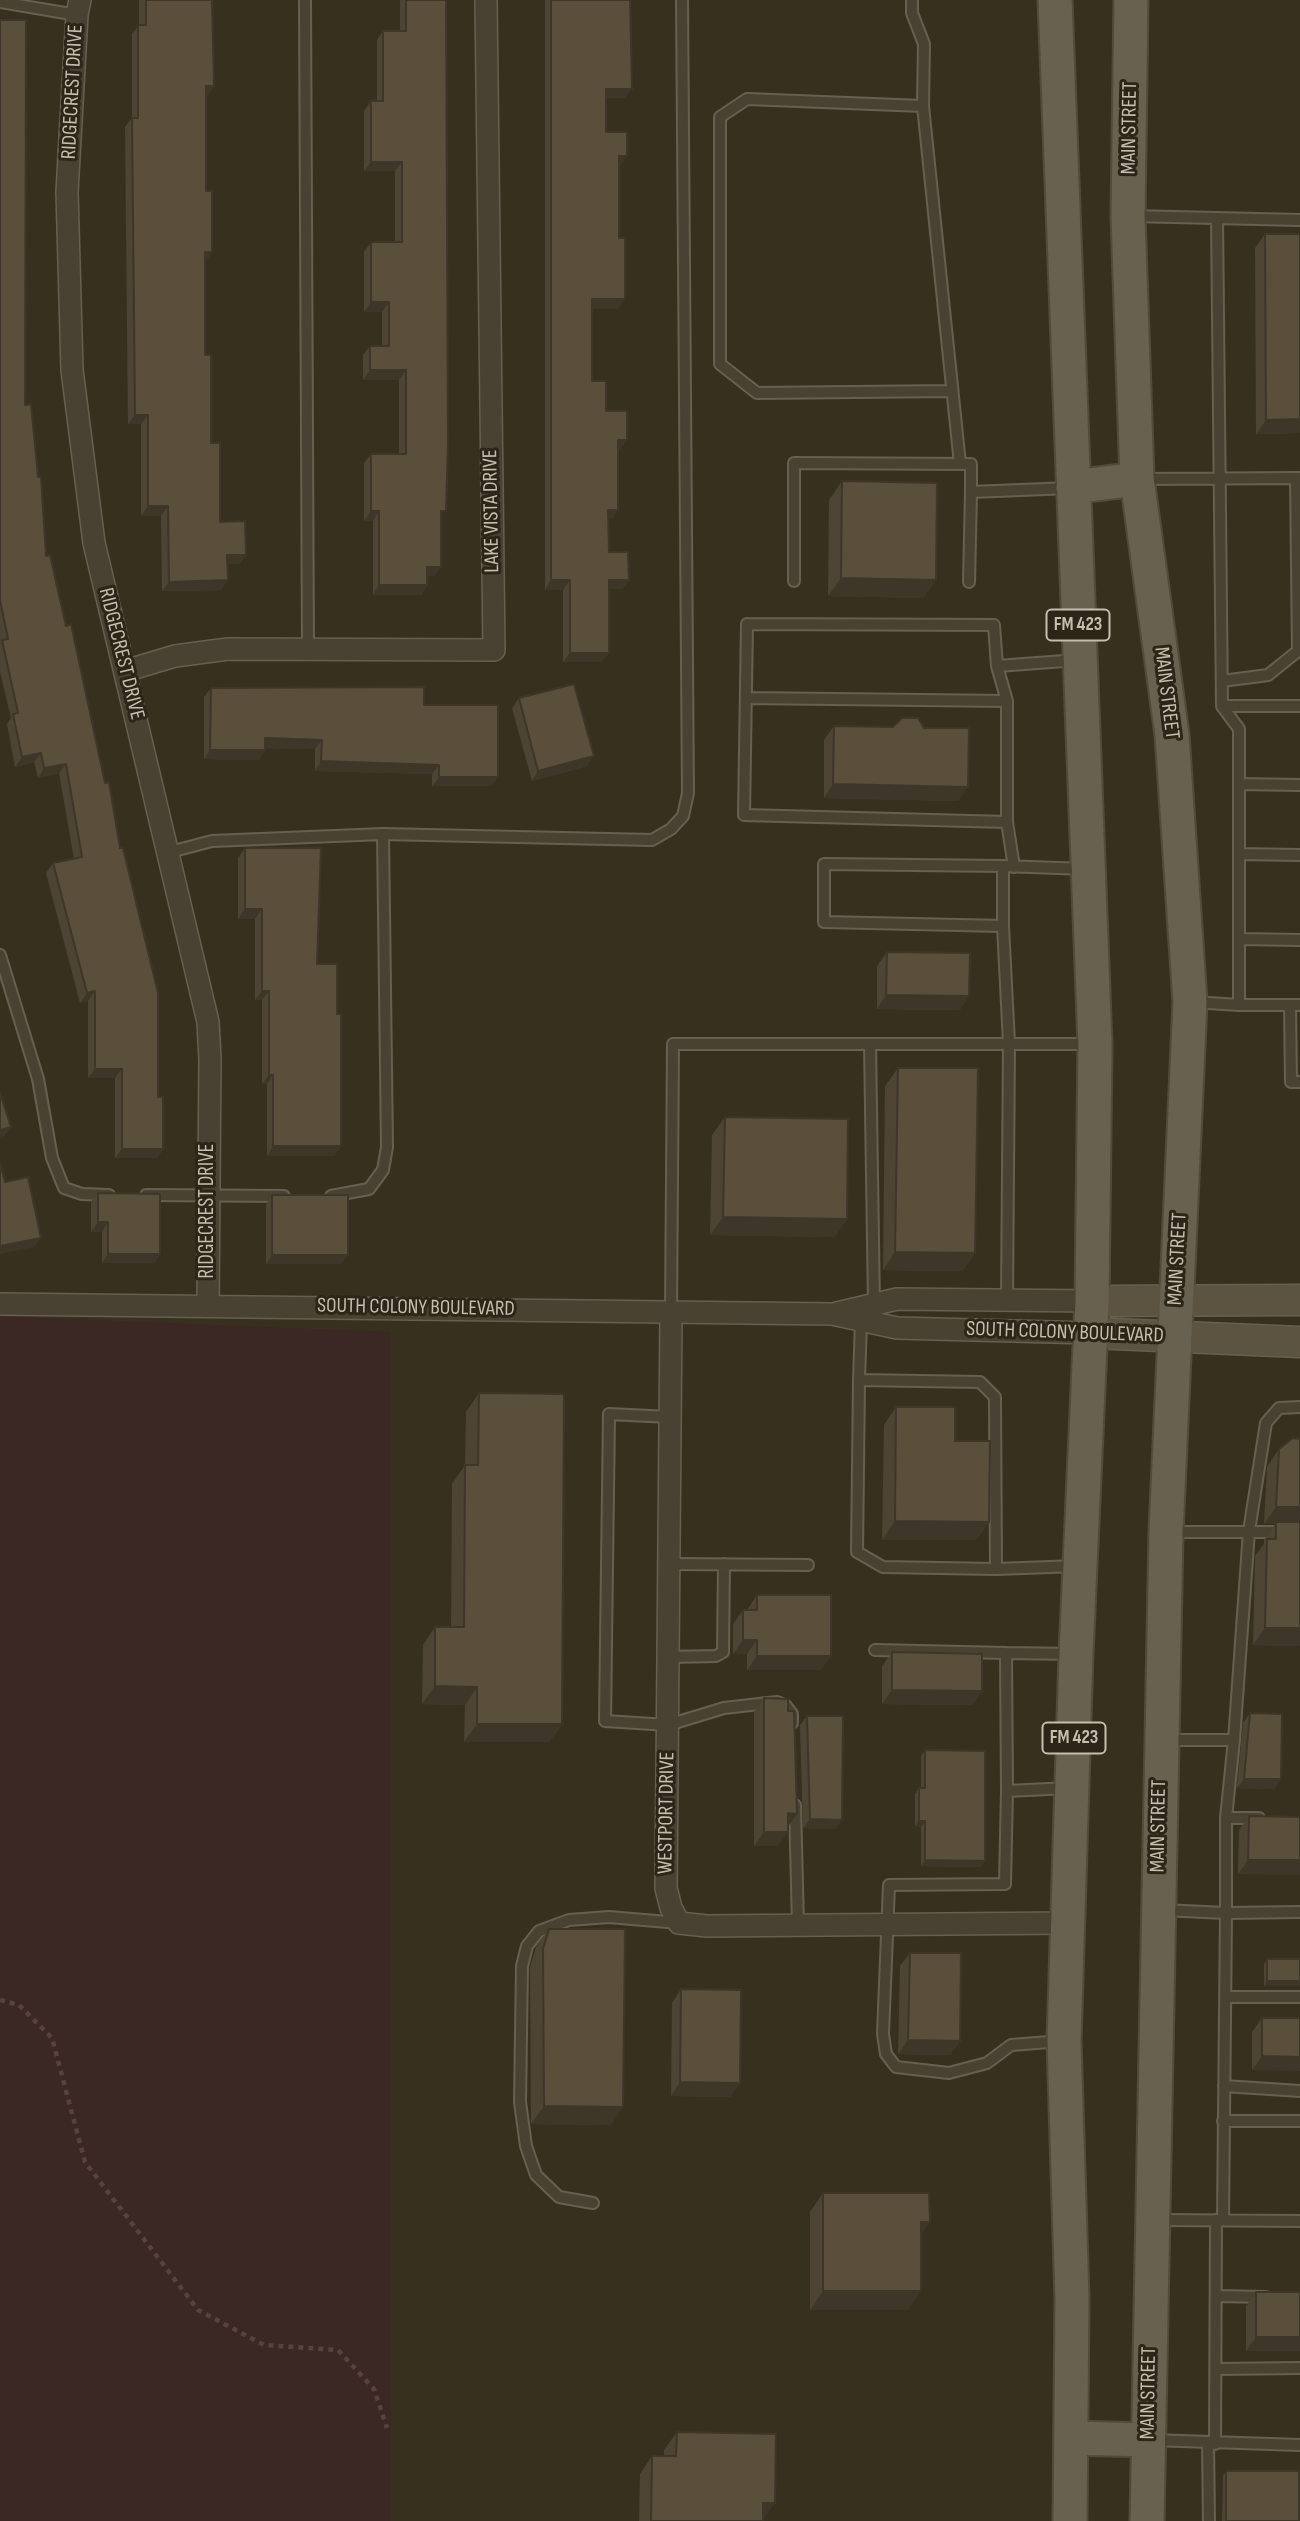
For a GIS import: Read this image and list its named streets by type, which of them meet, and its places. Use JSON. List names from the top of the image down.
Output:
{
  "streets": {
    "main road": ["MAIN STREET", "FM 423", "SOUTH COLONY BOULEVARD"],
    "street": ["RIDGECREST DRIVE", "LAKE VISTA DRIVE", "WESTPORT DRIVE"]
  },
  "crossings": [
    ["RIDGECREST DRIVE", "LAKE VISTA DRIVE"],
    ["RIDGECREST DRIVE", "SOUTH COLONY BOULEVARD"],
    ["MAIN STREET", "SOUTH COLONY BOULEVARD"],
    ["FM 423", "SOUTH COLONY BOULEVARD"],
    ["SOUTH COLONY BOULEVARD", "WESTPORT DRIVE"]
  ]
}
